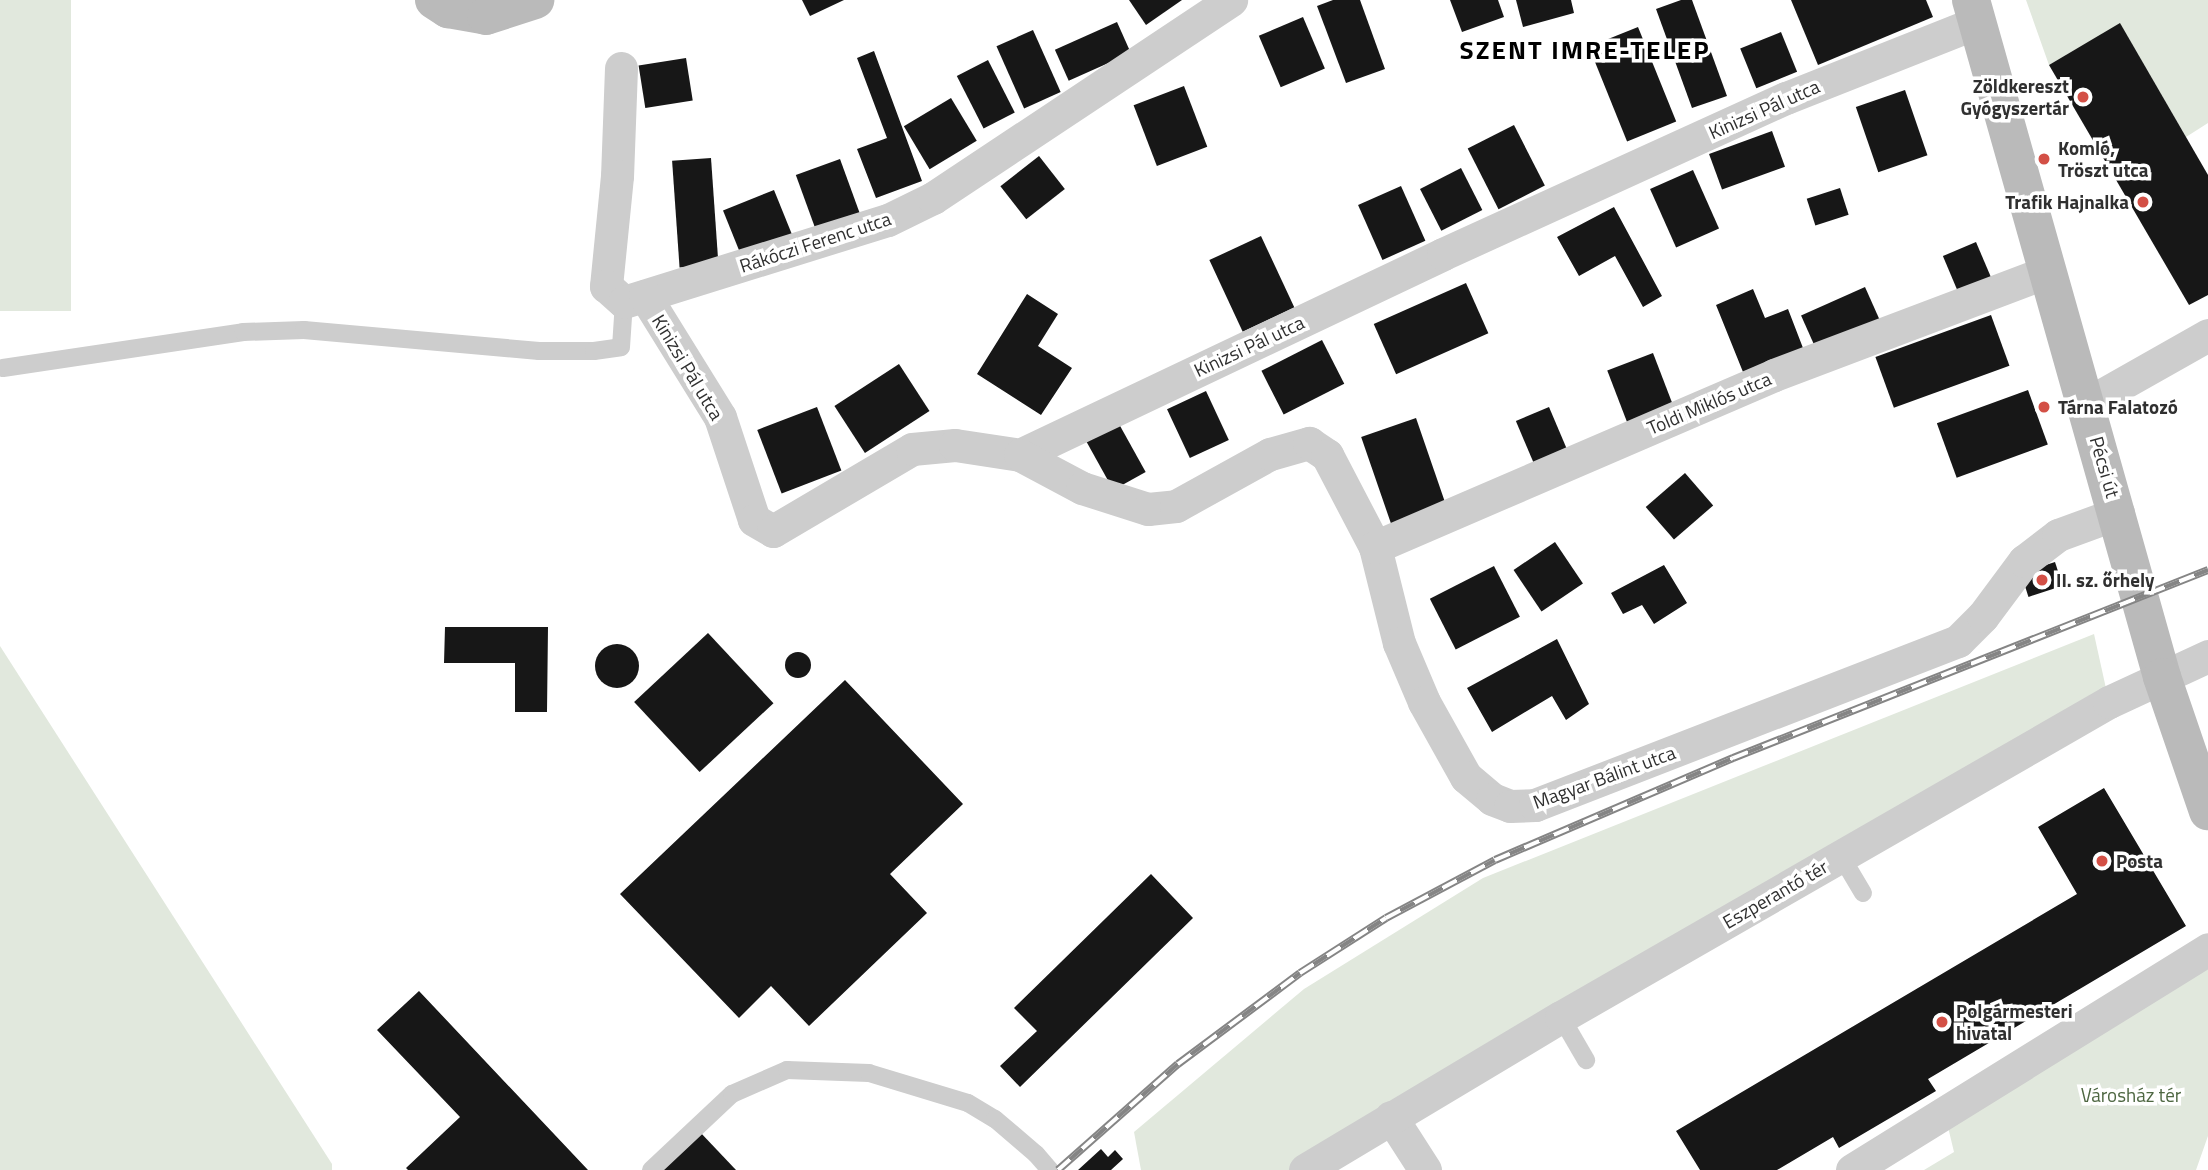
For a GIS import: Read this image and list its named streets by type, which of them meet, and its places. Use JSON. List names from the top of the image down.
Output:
{
  "streets": {
    "main road": ["Pécsi út"],
    "street": [
      "Kinizsi Pál utca",
      "Rákóczi Ferenc utca",
      "Toldi Miklós utca",
      "Magyar Bálint utca",
      "Eszperantó tér"
    ]
  },
  "crossings": [
    ["Kinizsi Pál utca", "Rákóczi Ferenc utca"],
    ["Kinizsi Pál utca", "Pécsi út"],
    ["Kinizsi Pál utca", "Magyar Bálint utca"],
    ["Toldi Miklós utca", "Pécsi út"],
    ["Toldi Miklós utca", "Magyar Bálint utca"],
    ["Pécsi út", "Magyar Bálint utca"],
    ["Pécsi út", "Eszperantó tér"]
  ],
  "districts": ["SZENT IMRE-TELEP"],
  "parks": ["Városház tér"],
  "places": [
    "Zöldkereszt Gyógyszertár",
    "Komló, Tröszt utca",
    "Trafik Hajnalka",
    "Tárna Falatozó",
    "II. sz. őrhely",
    "Posta",
    "Polgármesteri hivatal"
  ]
}
